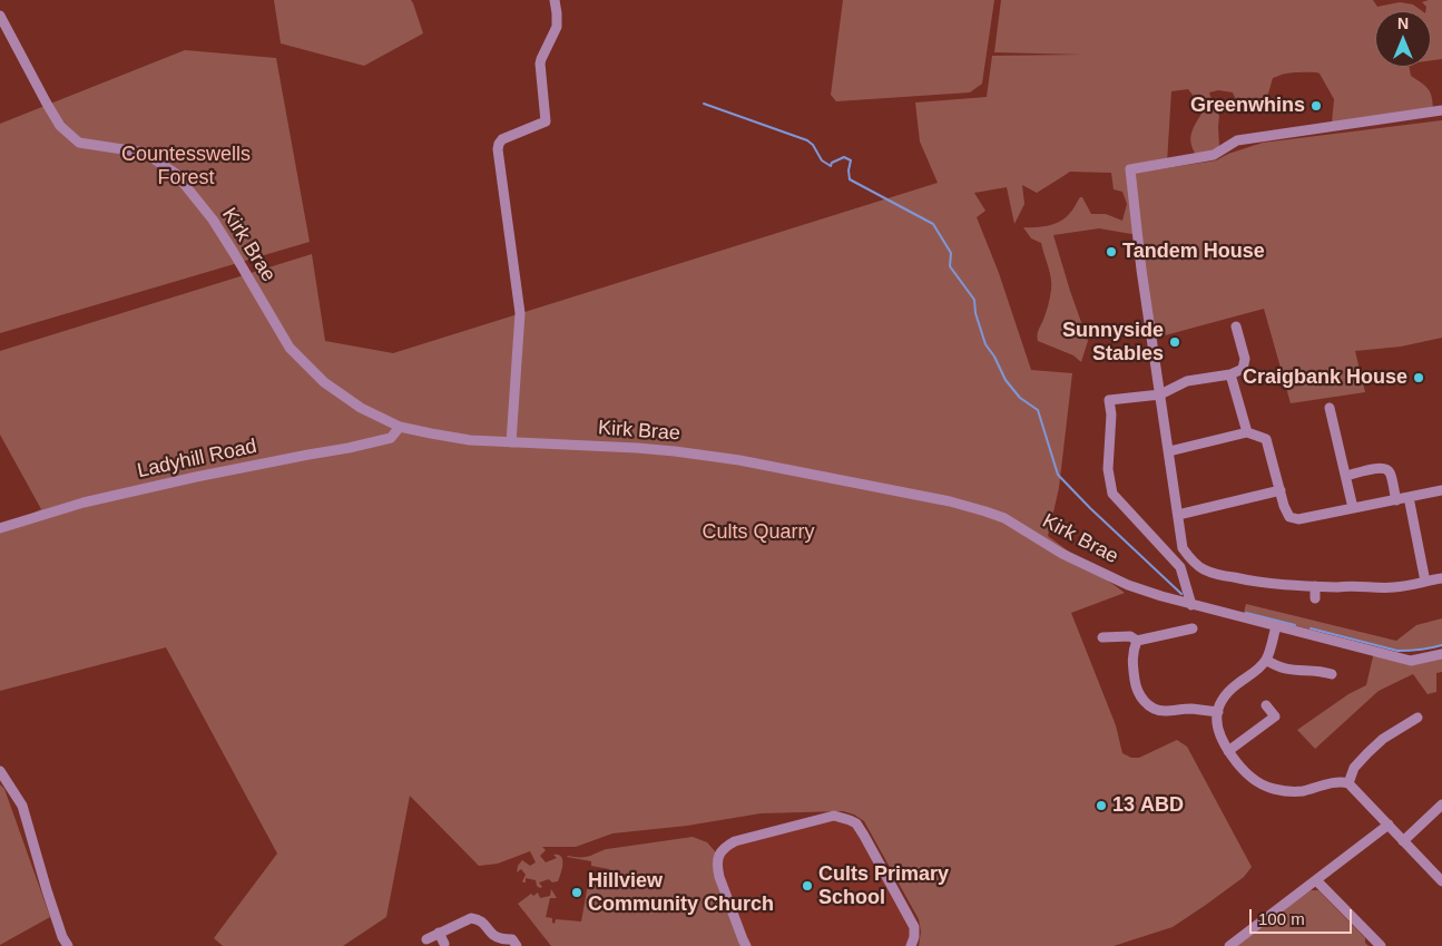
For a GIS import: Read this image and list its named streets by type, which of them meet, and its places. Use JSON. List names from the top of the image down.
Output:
{
  "streets": {
    "street": ["Kirk Brae", "Ladyhill Road"]
  },
  "crossings": [
    ["Kirk Brae", "Ladyhill Road"]
  ],
  "parks": ["Countesswells Forest", "Cults Quarry"],
  "places": [
    "Greenwhins",
    "Tandem House",
    "Sunnyside Stables",
    "Craigbank House",
    "13 ABD",
    "Cults Primary School",
    "Hillview Community Church"
  ],
  "scale_bar": "100 m",
  "north": "top"
}
